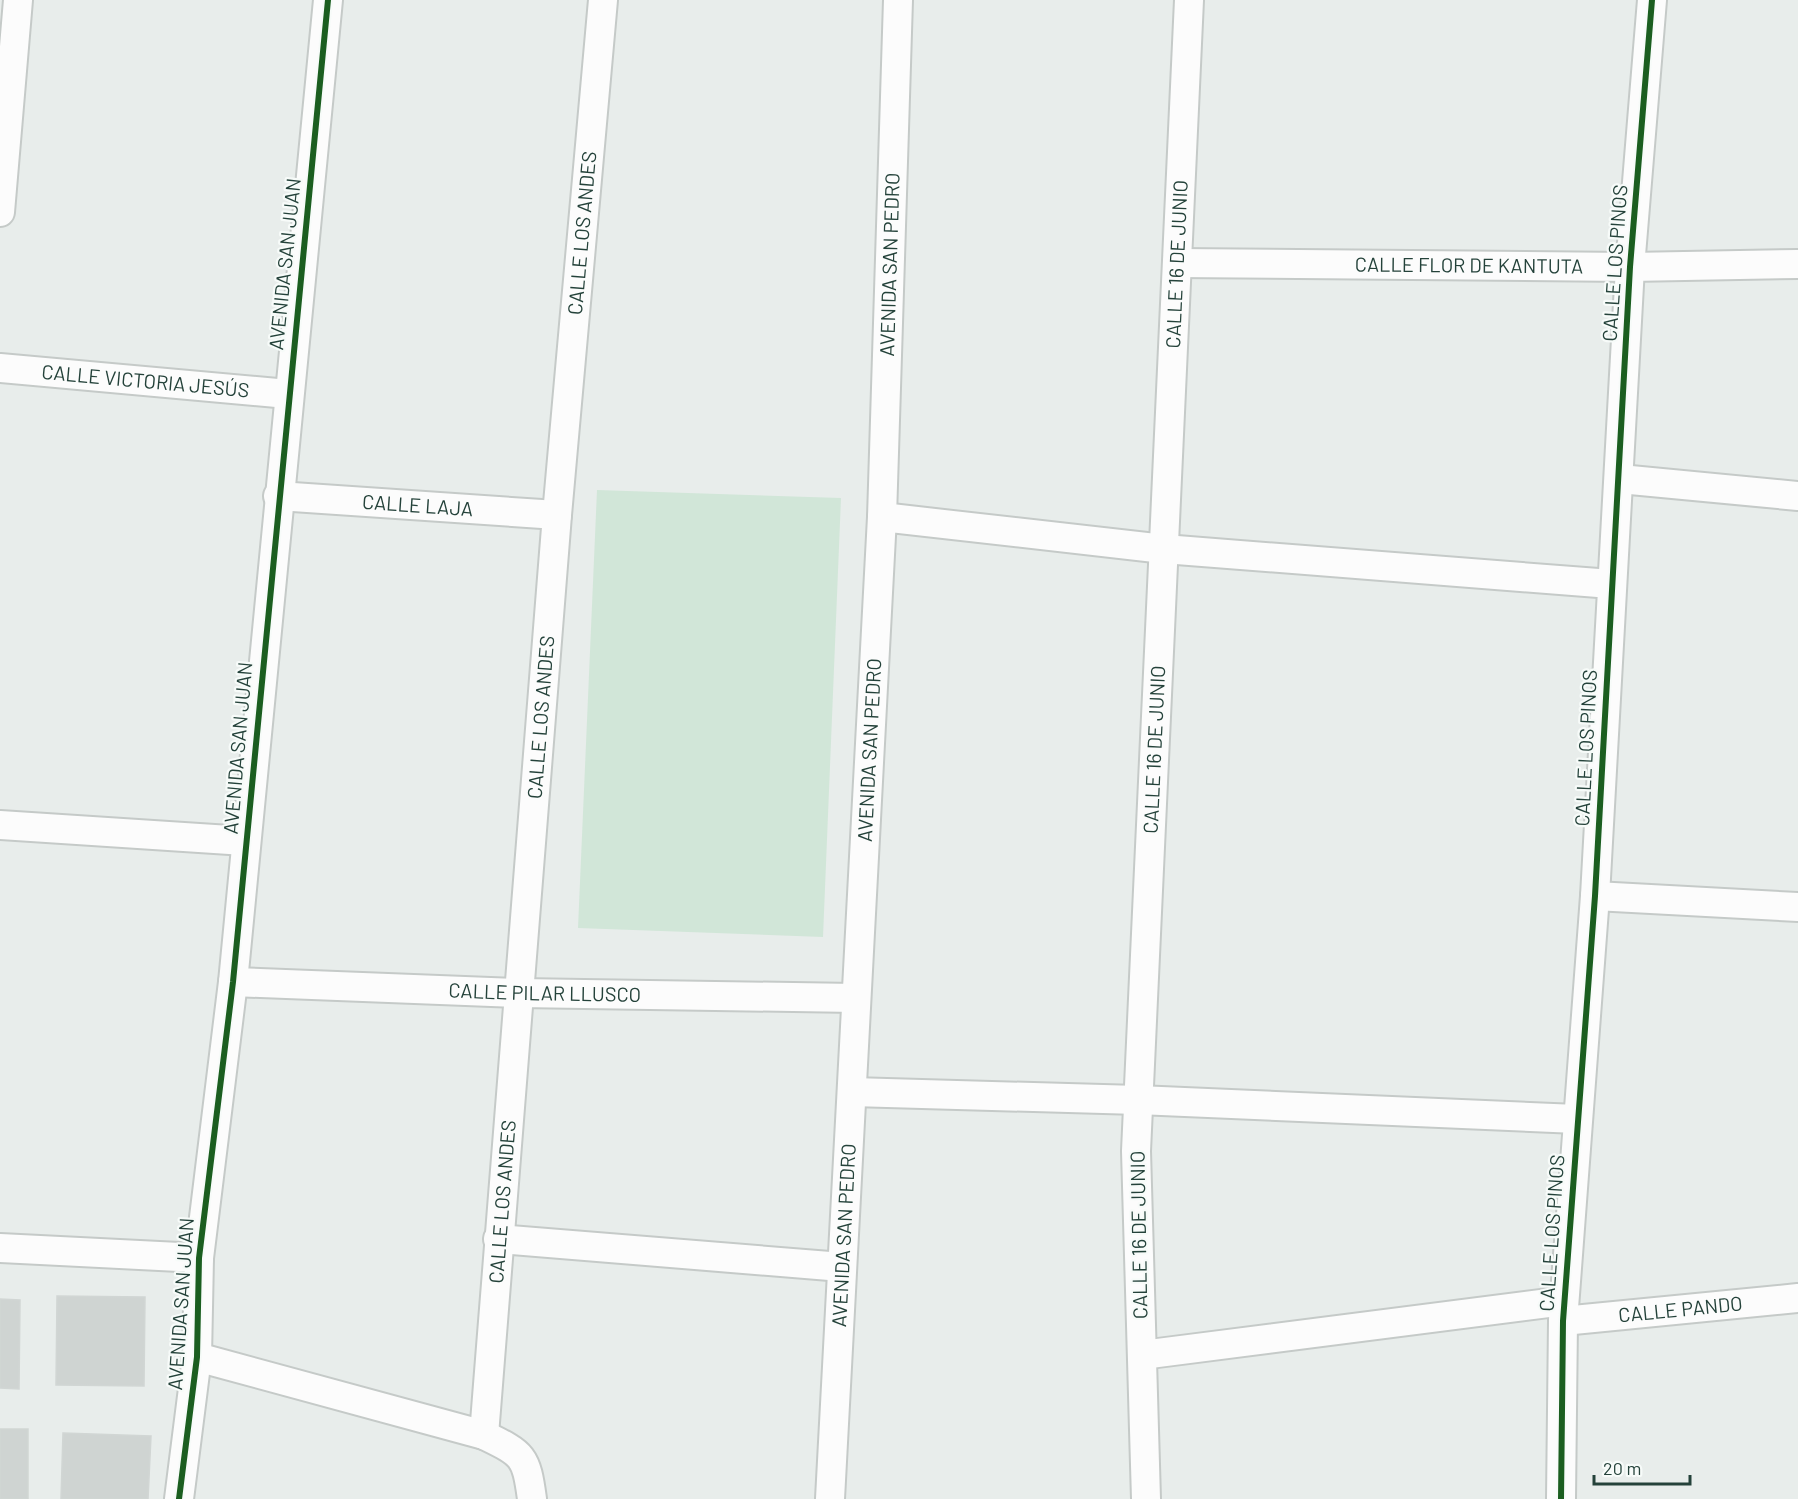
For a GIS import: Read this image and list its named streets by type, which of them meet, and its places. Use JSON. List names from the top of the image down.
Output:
{
  "streets": {
    "street": [
      "CALLE LOS ANDES",
      "CALLE LOS PINOS",
      "AVENIDA SAN JUAN",
      "AVENIDA SAN PEDRO",
      "CALLE 16 DE JUNIO",
      "CALLE FLOR DE KANTUTA",
      "CALLE VICTORIA JESÚS",
      "CALLE LAJA",
      "CALLE PILAR LLUSCO",
      "CALLE PANDO"
    ]
  },
  "crossings": [
    ["CALLE LOS ANDES", "CALLE LAJA"],
    ["CALLE LOS ANDES", "CALLE PILAR LLUSCO"],
    ["CALLE LOS PINOS", "CALLE FLOR DE KANTUTA"],
    ["CALLE LOS PINOS", "CALLE PANDO"],
    ["AVENIDA SAN JUAN", "CALLE VICTORIA JESÚS"],
    ["AVENIDA SAN JUAN", "CALLE LAJA"],
    ["AVENIDA SAN JUAN", "CALLE PILAR LLUSCO"],
    ["AVENIDA SAN PEDRO", "CALLE PILAR LLUSCO"],
    ["CALLE 16 DE JUNIO", "CALLE FLOR DE KANTUTA"],
    ["CALLE 16 DE JUNIO", "CALLE PANDO"]
  ],
  "scale_bar": "20 m"
}
